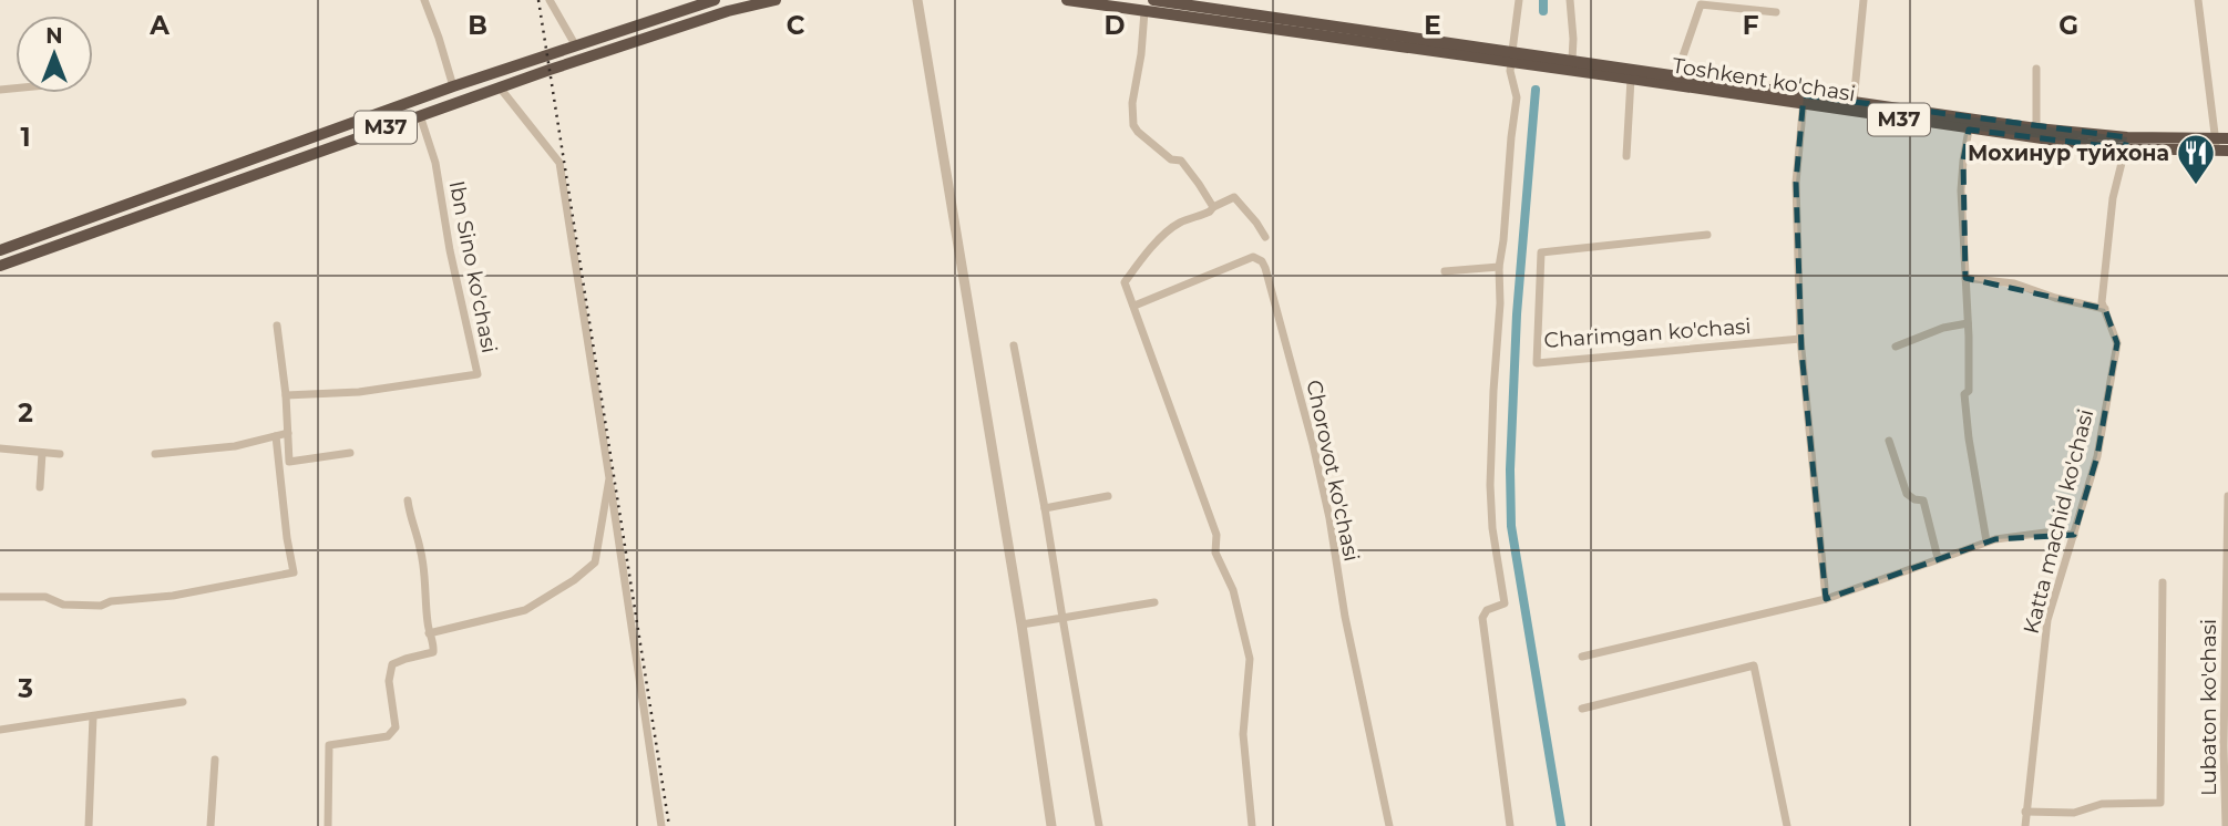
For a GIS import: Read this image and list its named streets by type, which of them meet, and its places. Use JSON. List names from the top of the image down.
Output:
{
  "streets": {
    "highway": ["Toshkent ko'chasi", "M37"],
    "street": [
      "Ibn Sino ko'chasi",
      "Charimgan ko'chasi",
      "Chorovot ko'chasi",
      "Katta machid ko'chasi",
      "Lubaton ko'chasi"
    ]
  },
  "crossings": [
    ["Toshkent ko'chasi", "M37"],
    ["Toshkent ko'chasi", "Katta machid ko'chasi"],
    ["M37", "Ibn Sino ko'chasi"]
  ],
  "places": {
    "restaurant": ["Мохинур туйхона"]
  },
  "north": "top",
  "grid": {
    "columns": [
      "A",
      "B",
      "C",
      "D",
      "E",
      "F",
      "G"
    ],
    "rows": ["1", "2", "3"]
  }
}
